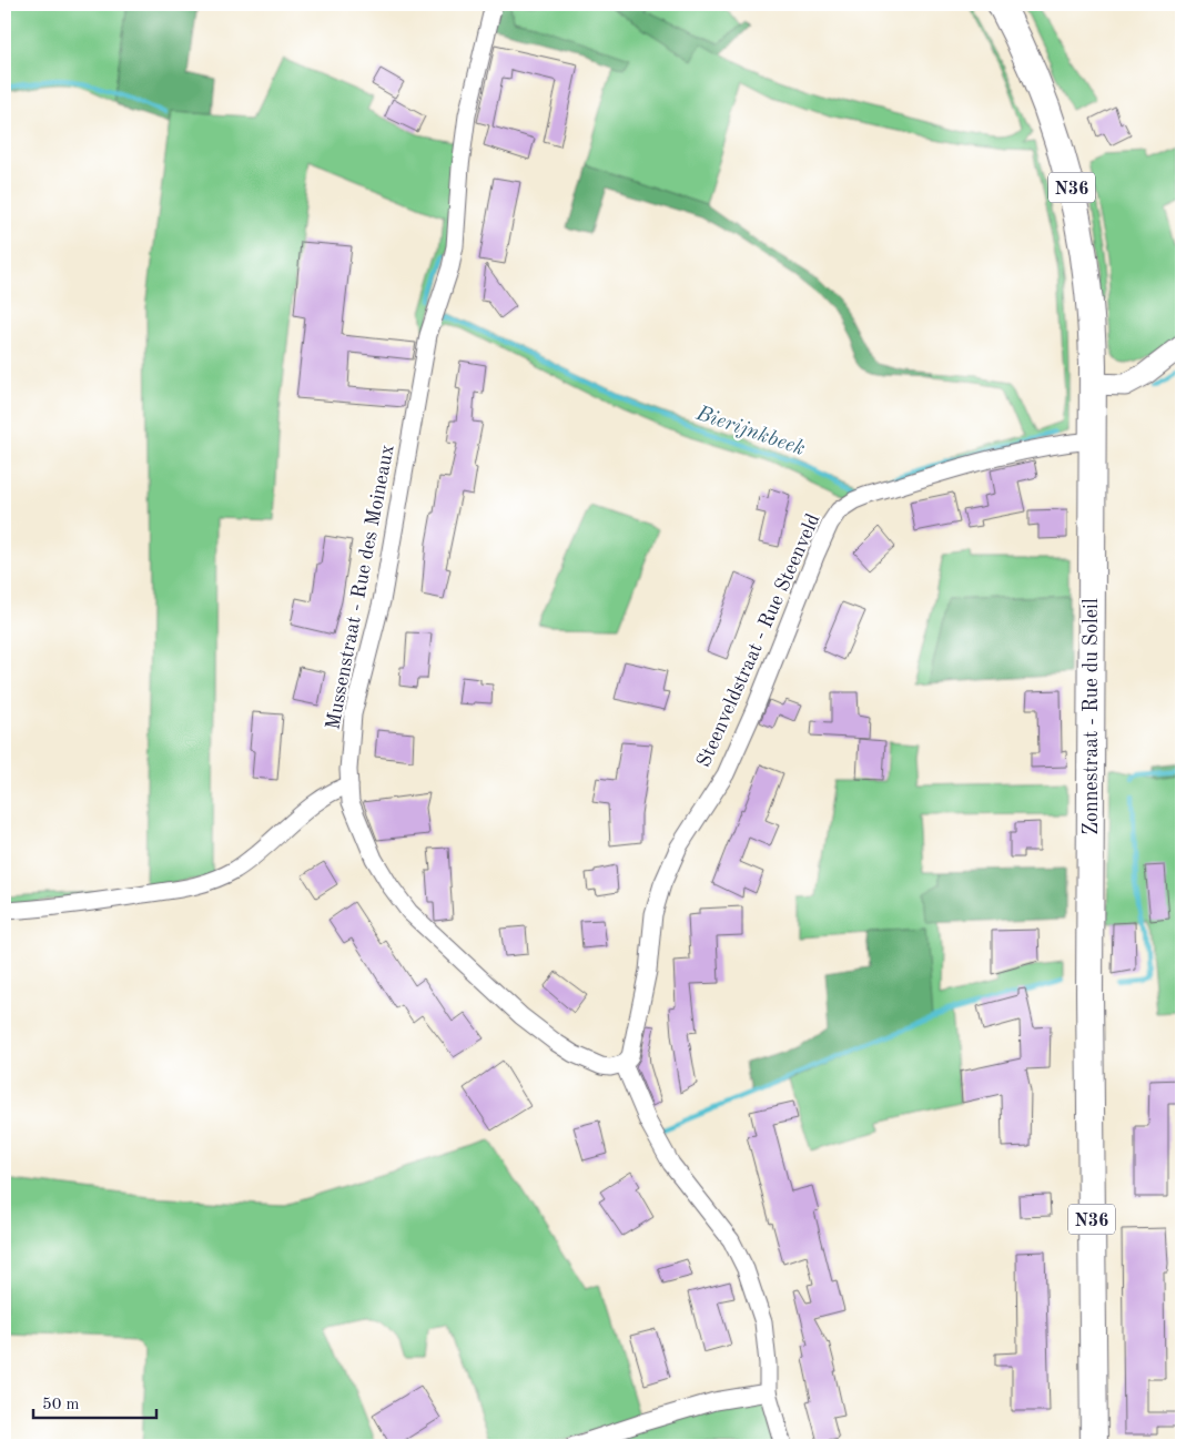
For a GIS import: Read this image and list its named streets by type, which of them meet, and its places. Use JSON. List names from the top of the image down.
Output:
{
  "streets": {
    "main road": ["N36", "Zonnestraat - Rue du Soleil"],
    "street": ["Mussenstraat - Rue des Moineaux", "Steenveldstraat - Rue Steenveld"]
  },
  "crossings": [
    ["Mussenstraat - Rue des Moineaux", "Steenveldstraat - Rue Steenveld"],
    ["Steenveldstraat - Rue Steenveld", "Zonnestraat - Rue du Soleil"]
  ],
  "water": ["Bierijnkbeek"],
  "scale_bar": "50 m"
}
